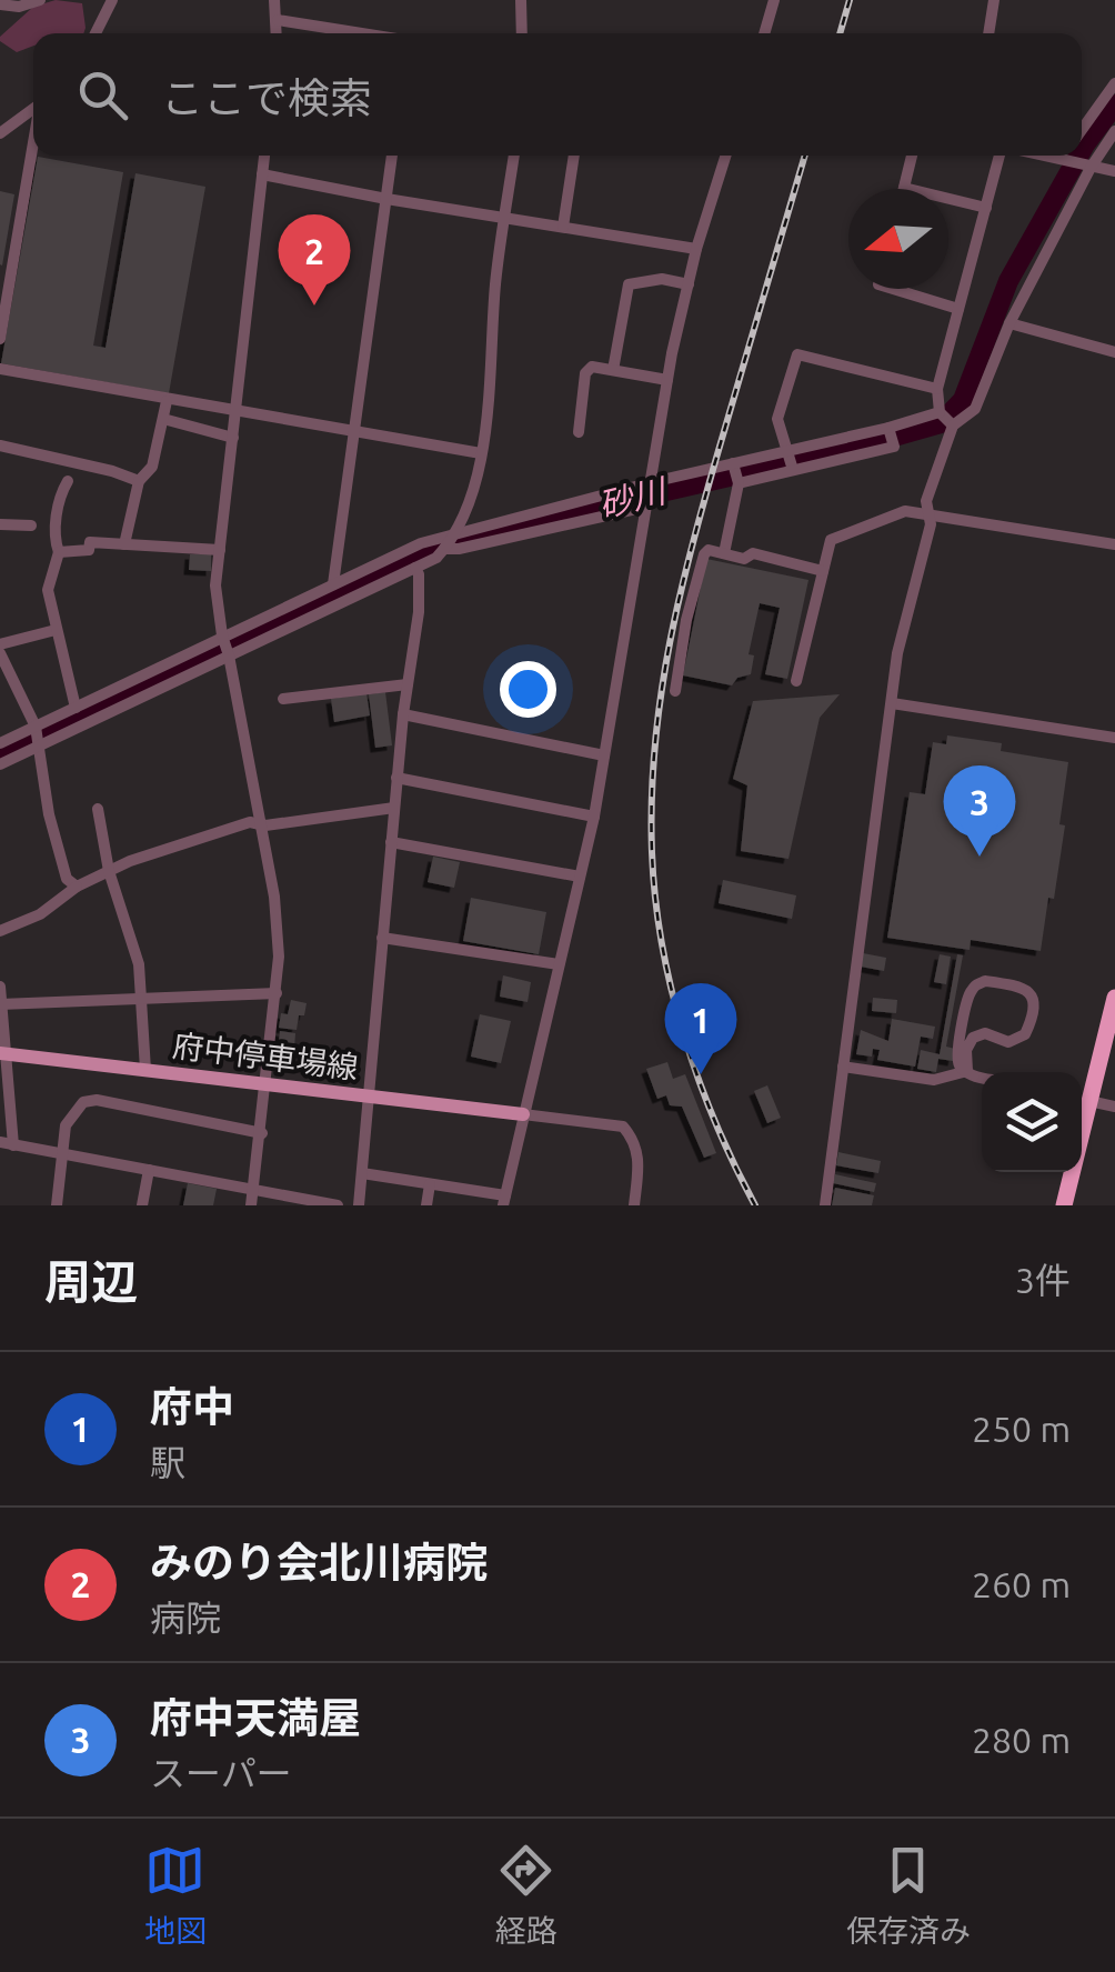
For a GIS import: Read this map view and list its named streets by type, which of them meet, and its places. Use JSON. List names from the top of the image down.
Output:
{
  "streets": {
    "main road": ["府中停車場線"]
  },
  "water": ["砂川"],
  "north": "left",
  "page": {
    "search": "ここで検索",
    "pins": ["2", "3", "1"],
    "heading": ["周辺", "3件"],
    "list": [
      {
        "mark": "1",
        "name": "府中",
        "note": "駅",
        "value": "250 m"
      },
      {
        "mark": "2",
        "name": "みのり会北川病院",
        "note": "病院",
        "value": "260 m"
      },
      {
        "mark": "3",
        "name": "府中天満屋",
        "note": "スーパー",
        "value": "280 m"
      }
    ],
    "nav": ["地図", "経路", "保存済み"]
  }
}
